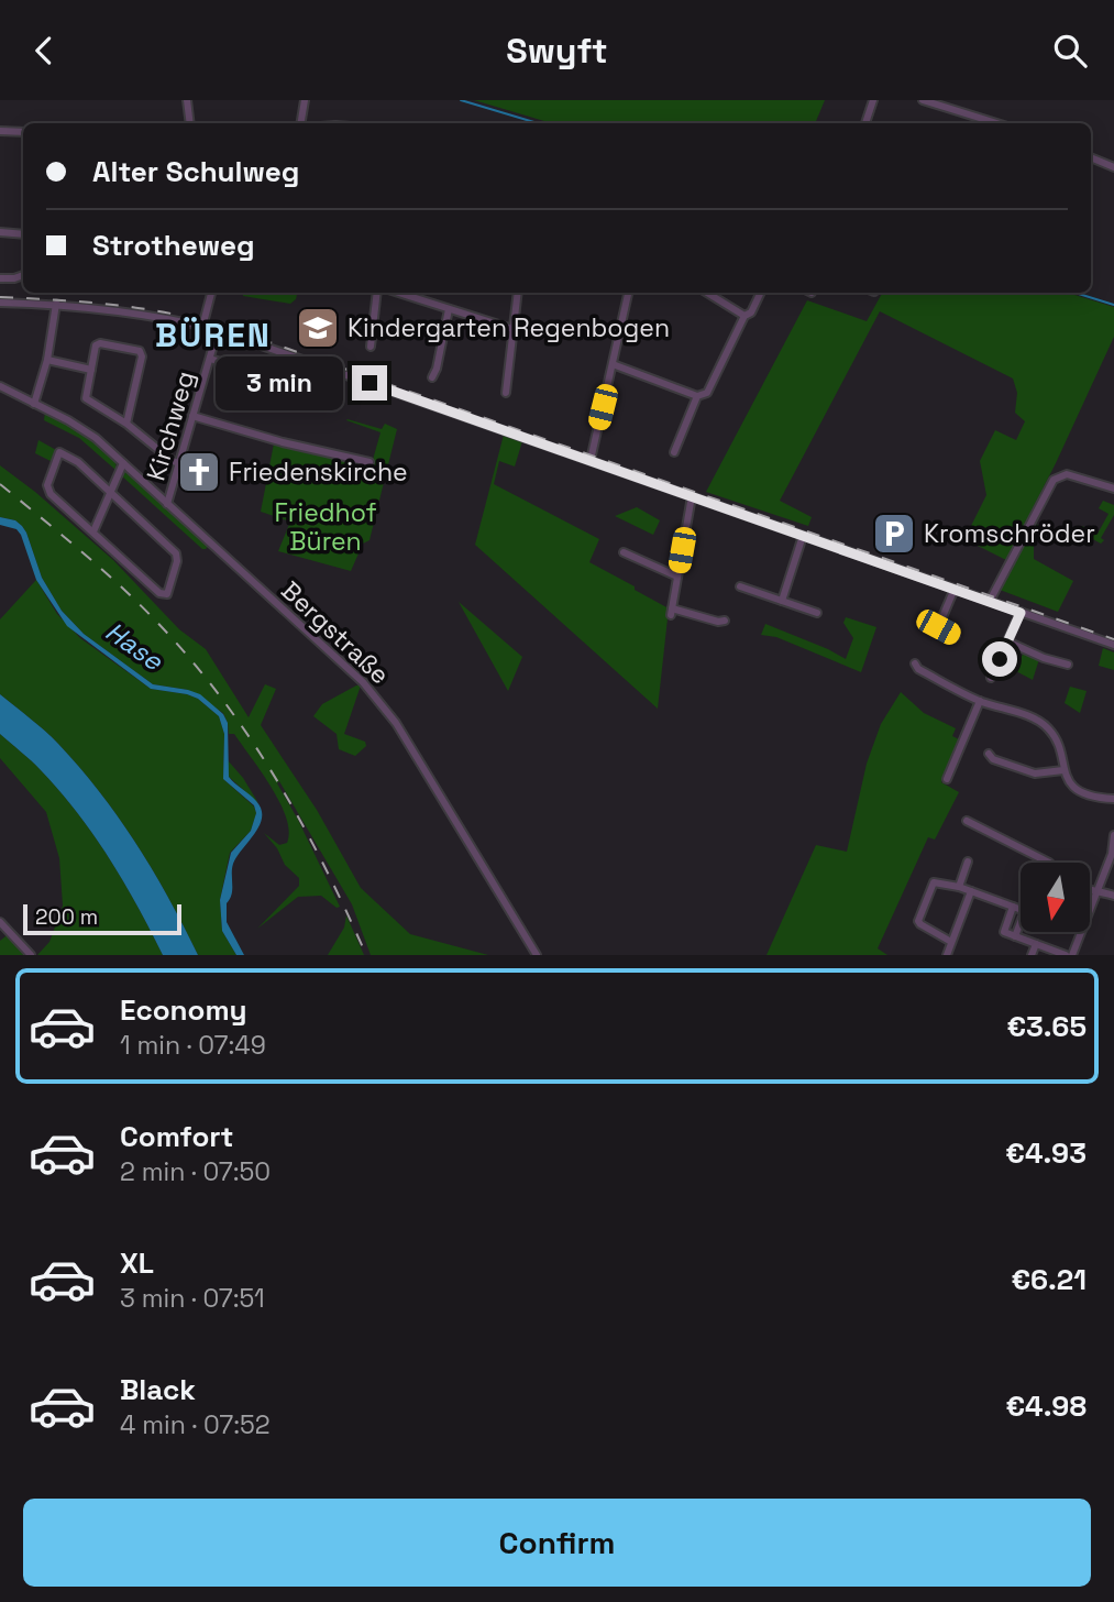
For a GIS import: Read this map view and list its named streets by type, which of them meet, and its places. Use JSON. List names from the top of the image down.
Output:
{
  "streets": {
    "street": ["Kirchweg", "Bergstraße"]
  },
  "crossings": [
    ["Kirchweg", "Bergstraße"]
  ],
  "districts": ["BÜREN"],
  "water": ["Hase"],
  "parks": ["Friedhof Büren"],
  "places": {
    "school or university": ["Kindergarten Regenbogen"],
    "church": ["Friedenskirche"],
    "parking": ["Kromschröder"]
  },
  "scale_bar": "200 m",
  "north": "bottom",
  "page": {
    "header": "Swyft",
    "banner": ["Alter Schulweg", "Strotheweg"],
    "bubble": "3 min",
    "scale": "200 m",
    "list": [
      {
        "name": "Economy",
        "note": "1 min · 07:49",
        "value": "€3.65"
      },
      {
        "name": "Comfort",
        "note": "2 min · 07:50",
        "value": "€4.93"
      },
      {
        "name": "XL",
        "note": "3 min · 07:51",
        "value": "€6.21"
      },
      {
        "name": "Black",
        "note": "4 min · 07:52",
        "value": "€4.98"
      }
    ],
    "buttons": "Confirm"
  }
}
